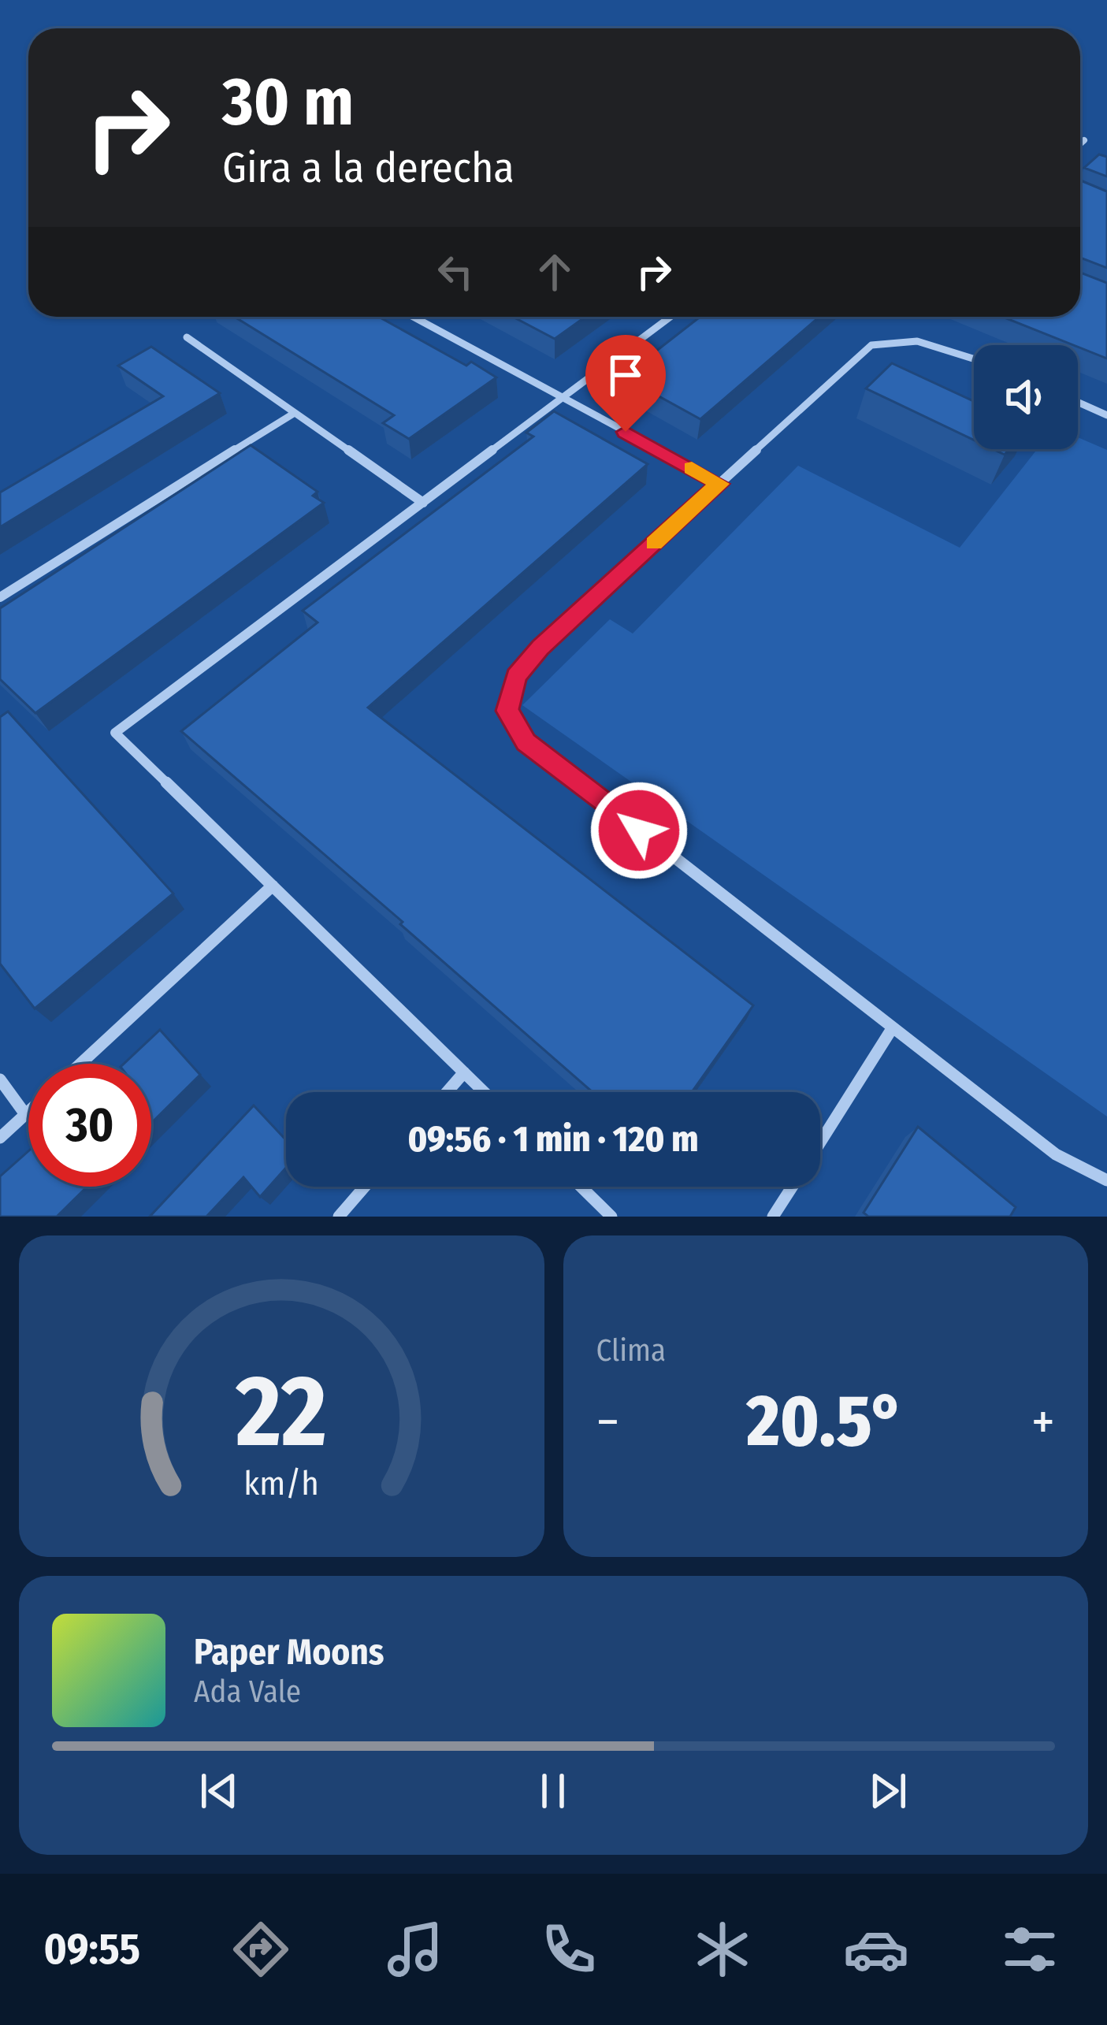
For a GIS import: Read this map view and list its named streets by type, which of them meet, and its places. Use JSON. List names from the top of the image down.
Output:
{
  "page": {
    "turn": ["30 m", "Gira a la derecha"],
    "limit": "30",
    "trip": "09:56 · 1 min · 120 m",
    "tile": "Clima",
    "heat": ["−", "20.5°", "+"],
    "song": ["Paper Moons", "Ada Vale"],
    "tabs": "09:55",
    "gauge": ["22", "km/h"]
  }
}
